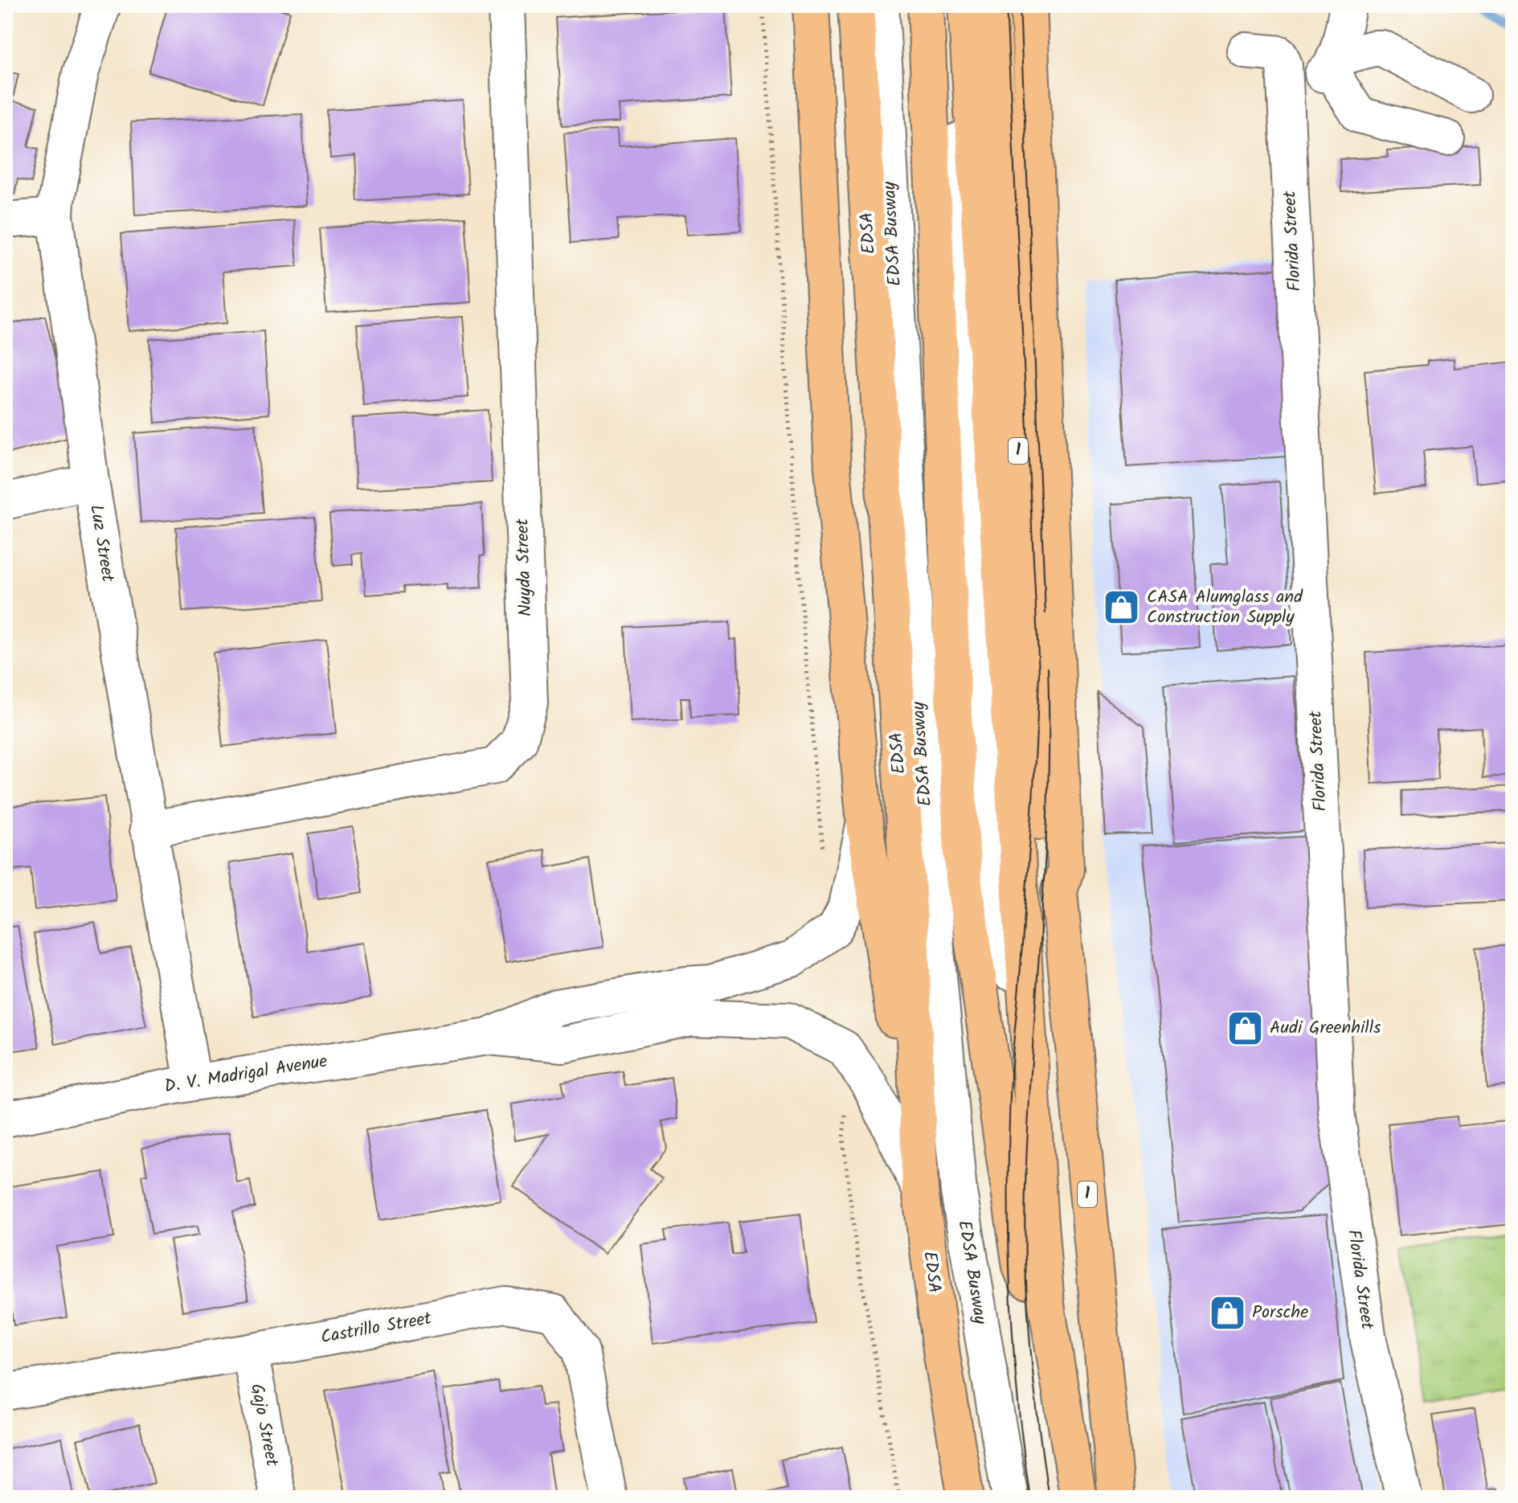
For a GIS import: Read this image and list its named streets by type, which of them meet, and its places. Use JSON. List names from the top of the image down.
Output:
{
  "streets": {
    "highway": ["EDSA", "1"],
    "street": [
      "EDSA Busway",
      "Florida Street",
      "Luz Street",
      "Nuyda Street",
      "D. V. Madrigal Avenue",
      "Castrillo Street",
      "Gajo Street"
    ]
  },
  "crossings": [
    ["EDSA", "EDSA Busway"],
    ["EDSA", "D. V. Madrigal Avenue"],
    ["Luz Street", "Nuyda Street"],
    ["Luz Street", "D. V. Madrigal Avenue"],
    ["Castrillo Street", "Gajo Street"]
  ],
  "places": {
    "shop": ["CASA Alumglass and Construction Supply", "Audi Greenhills", "Porsche"]
  }
}
